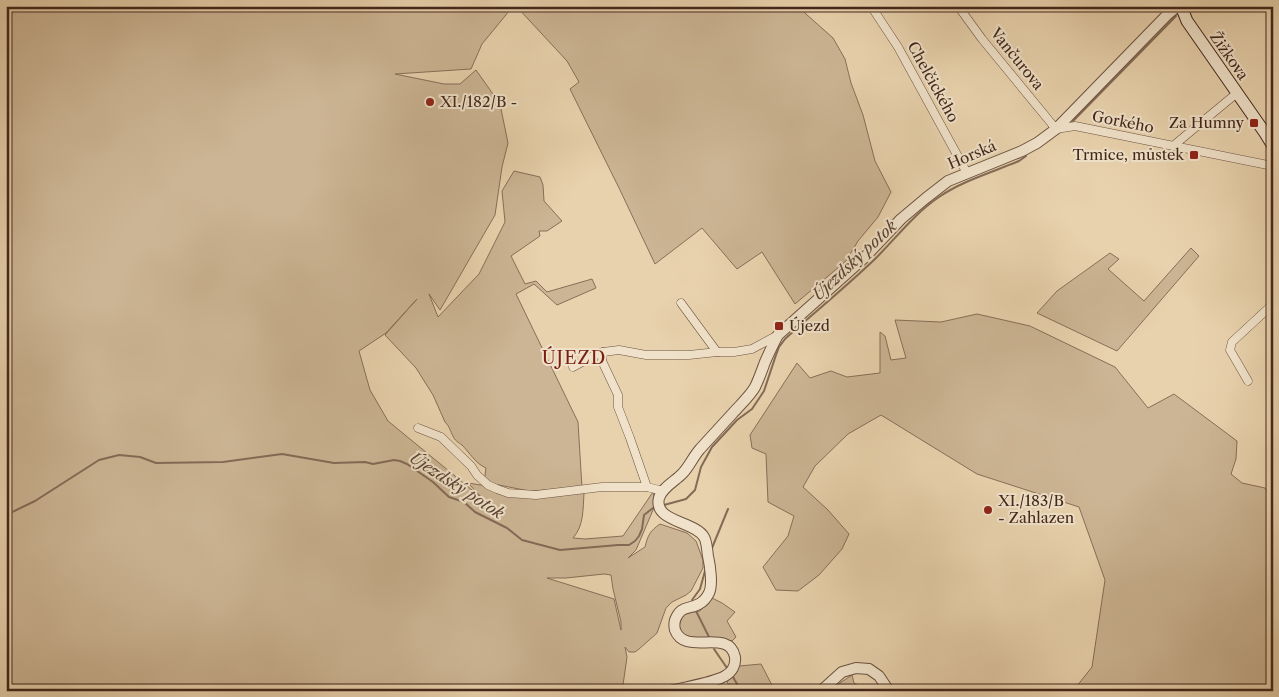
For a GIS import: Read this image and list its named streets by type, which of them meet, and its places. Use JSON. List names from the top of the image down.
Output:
{
  "streets": {
    "main road": ["Žižkova"],
    "street": [
      "Vančurova",
      "Chelčického",
      "Gorkého",
      "Horská"
    ]
  },
  "crossings": [
    ["Žižkova", "Horská"],
    ["Vančurova", "Gorkého"],
    ["Vančurova", "Horská"],
    ["Chelčického", "Horská"],
    ["Gorkého", "Horská"]
  ],
  "districts": ["ÚJEZD"],
  "water": ["Újezdský potok"],
  "places": {
    "other": ["XI./182/B -", "XI./183/B - Zahlazen"],
    "transit": ["Za Humny", "Trmice, můstek", "Újezd"]
  }
}
